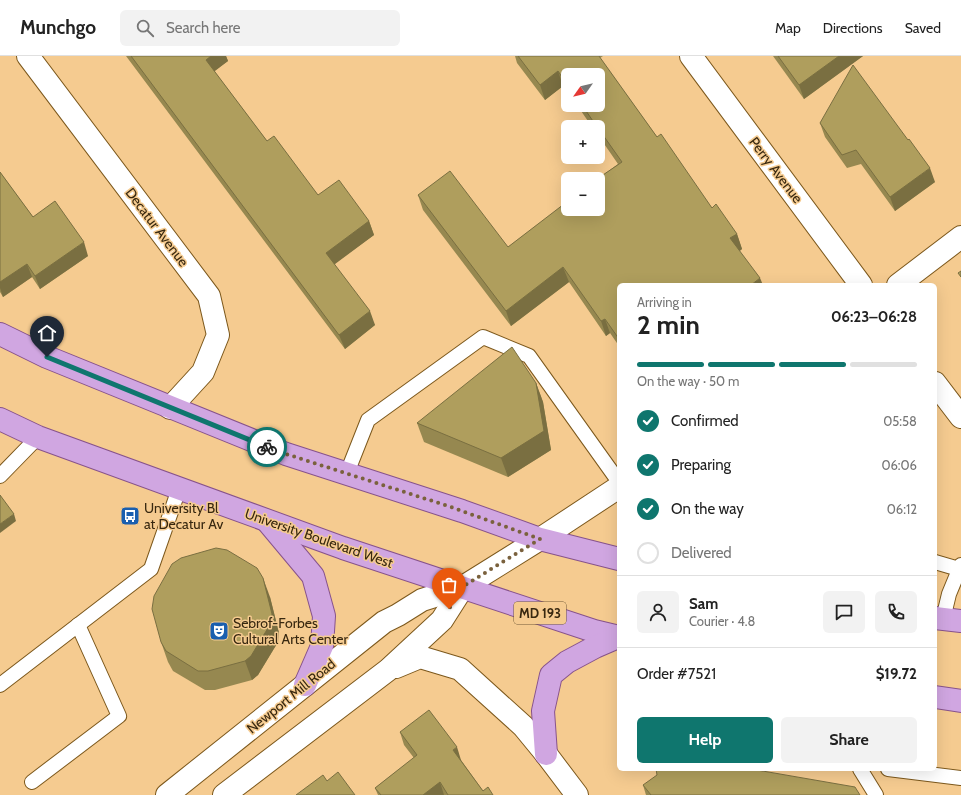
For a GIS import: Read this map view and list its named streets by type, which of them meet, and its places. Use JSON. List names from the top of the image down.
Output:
{
  "streets": {
    "main road": ["University Boulevard West", "MD 193"],
    "street": ["Perry Avenue", "Decatur Avenue", "Newport Mill Road"]
  },
  "crossings": [
    ["University Boulevard West", "Newport Mill Road"]
  ],
  "places": {
    "bus stop": ["University Bl at Decatur Av"],
    "theatre": ["Sebrof-Forbes Cultural Arts Center"]
  },
  "north": "bottom left",
  "page": {
    "header": "Munchgo",
    "search": "Search here",
    "nav": ["Map", "Directions", "Saved"],
    "map_buttons": ["+", "−"],
    "heading": ["2 min", "Arriving in", "06:23–06:28"],
    "panel": [
      "Sam",
      "Courier · 4.8",
      "Order #7521",
      "$19.72"
    ],
    "bar": "On the way · 50 m",
    "list": [
      ["Confirmed", "05:58"],
      ["Preparing", "06:06"],
      ["On the way", "06:12"],
      "Delivered"
    ],
    "buttons": ["Help", "Share"]
  }
}
